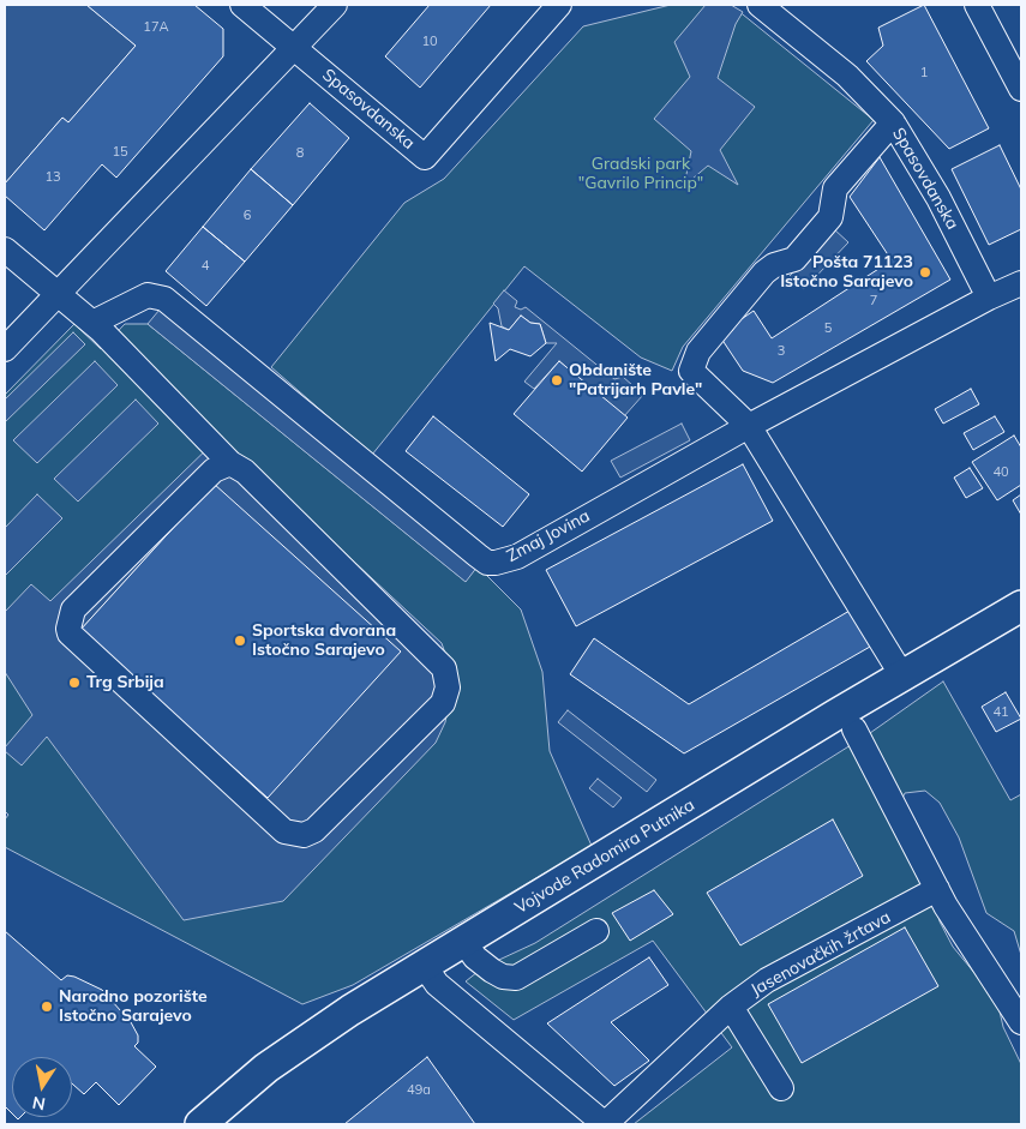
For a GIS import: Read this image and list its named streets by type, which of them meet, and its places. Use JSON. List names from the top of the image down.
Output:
{
  "streets": {
    "main road": ["Vojvode Radomira Putnika"],
    "street": ["Spasovdanska", "Zmaj Jovina", "Jasenovačkih žrtava"]
  },
  "crossings": [
    ["Spasovdanska", "Zmaj Jovina"]
  ],
  "parks": ["Gradski park \"Gavrilo Princip\""],
  "places": [
    "Pošta 71123 Istočno Sarajevo",
    "Obdanište \"Patrijarh Pavle\"",
    "Sportska dvorana Istočno Sarajevo",
    "Trg Srbija",
    "Narodno pozorište Istočno Sarajevo"
  ],
  "house_numbers": [
    "17A",
    "10",
    "1",
    "15",
    "8",
    "13",
    "6",
    "4",
    "7",
    "5",
    "3",
    "40",
    "41",
    "49a"
  ],
  "north": "bottom"
}
